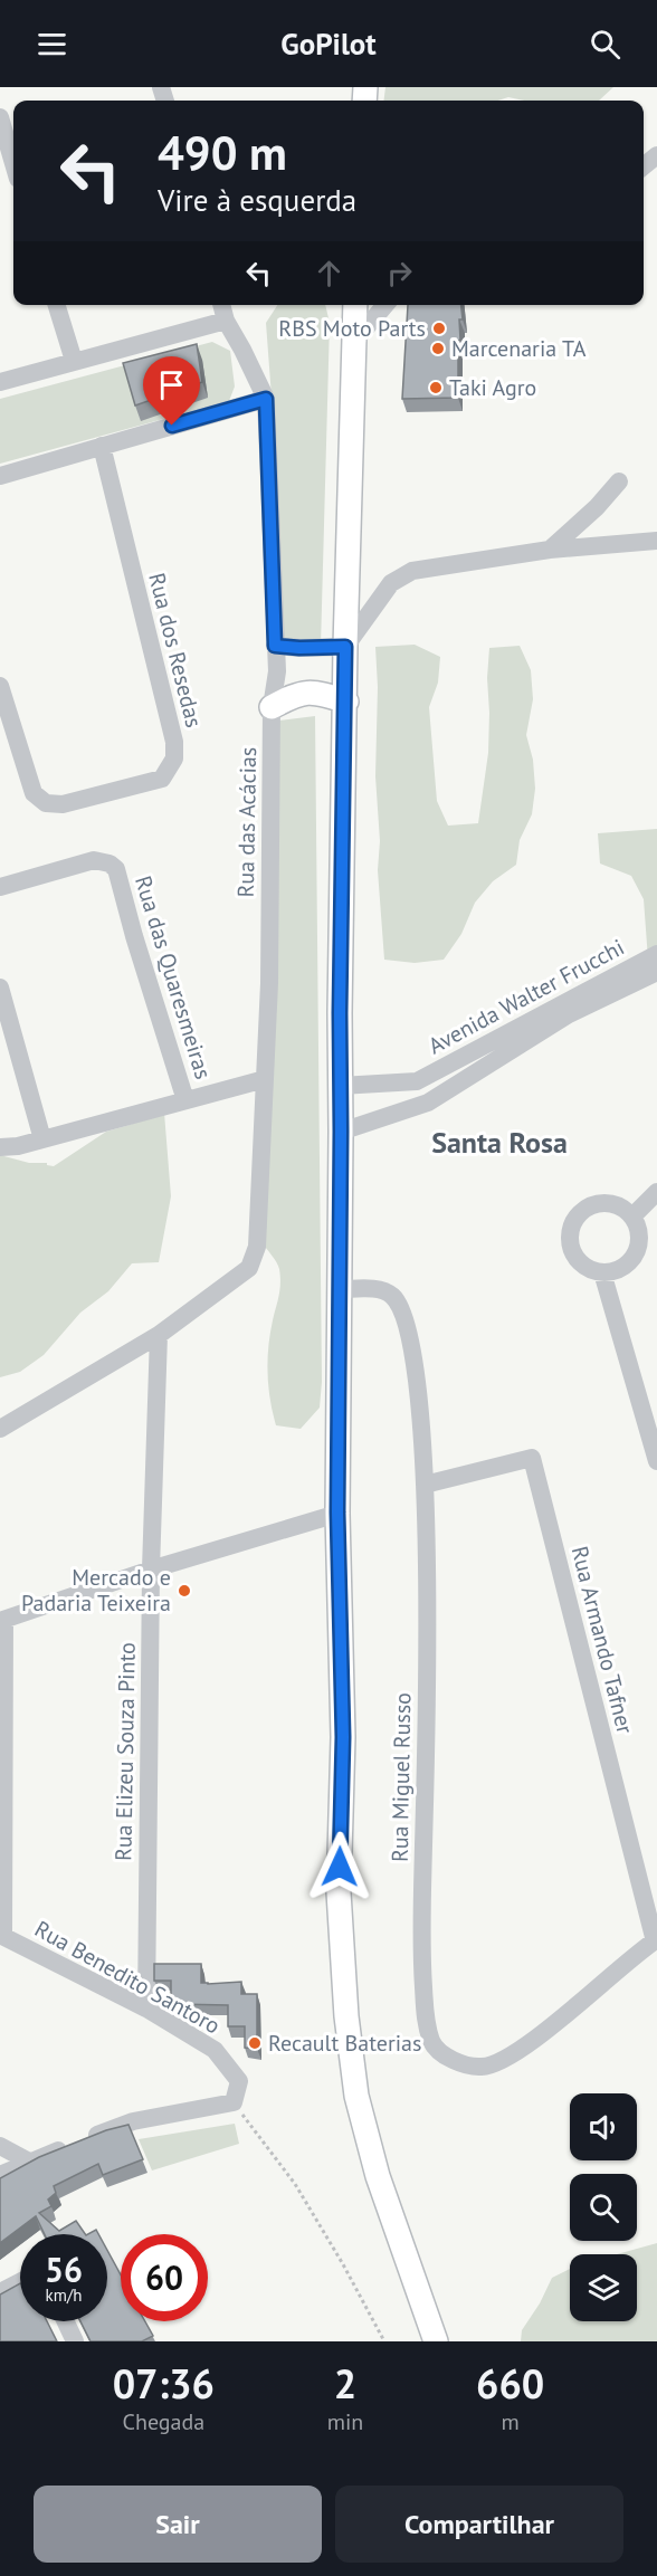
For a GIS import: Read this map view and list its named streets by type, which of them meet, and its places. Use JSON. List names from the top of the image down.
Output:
{
  "streets": {
    "street": [
      "Rua dos Resedas",
      "Rua das Acácias",
      "Rua das Quaresmeiras",
      "Avenida Walter Frucchi",
      "Rua Armando Tafner",
      "Rua Elizeu Souza Pinto",
      "Rua Miguel Russo",
      "Rua Benedito Santoro"
    ]
  },
  "crossings": [
    ["Rua das Acácias", "Rua Elizeu Souza Pinto"],
    ["Rua Armando Tafner", "Rua Miguel Russo"],
    ["Rua Elizeu Souza Pinto", "Rua Benedito Santoro"]
  ],
  "districts": ["Santa Rosa"],
  "places": [
    "RBS Moto Parts",
    "Marcenaria TA",
    "Taki Agro",
    "Mercado e Padaria Teixeira",
    "Recault Baterias"
  ],
  "page": {
    "header": "GoPilot",
    "turn": ["490 m", "Vire à esquerda"],
    "speed": "56 km/h",
    "limit": "60",
    "eta": [
      "07:36",
      "Chegada",
      "2",
      "min",
      "660",
      "m"
    ],
    "buttons": ["Sair", "Compartilhar"]
  }
}
